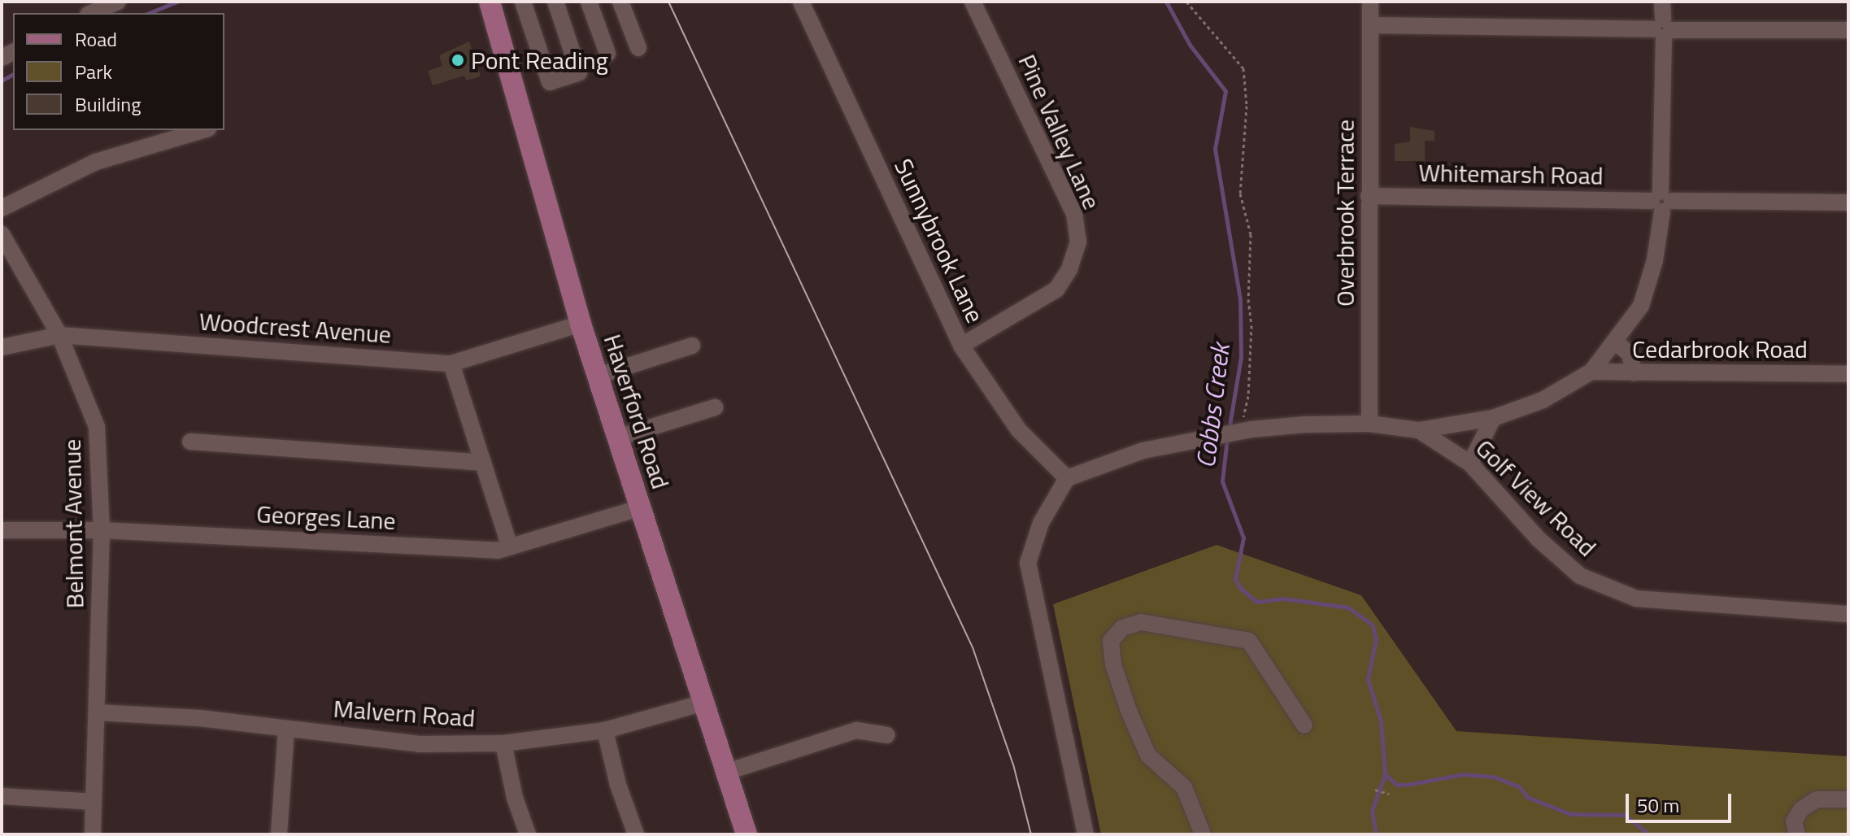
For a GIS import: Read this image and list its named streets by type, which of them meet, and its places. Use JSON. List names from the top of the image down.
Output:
{
  "streets": {
    "main road": ["Haverford Road"],
    "street": [
      "Pine Valley Lane",
      "Whitemarsh Road",
      "Overbrook Terrace",
      "Sunnybrook Lane",
      "Woodcrest Avenue",
      "Cedarbrook Road",
      "Golf View Road",
      "Georges Lane",
      "Belmont Avenue",
      "Malvern Road"
    ]
  },
  "crossings": [
    ["Pine Valley Lane", "Sunnybrook Lane"],
    ["Whitemarsh Road", "Overbrook Terrace"],
    ["Overbrook Terrace", "Golf View Road"],
    ["Sunnybrook Lane", "Golf View Road"],
    ["Woodcrest Avenue", "Haverford Road"],
    ["Woodcrest Avenue", "Belmont Avenue"],
    ["Haverford Road", "Georges Lane"],
    ["Haverford Road", "Malvern Road"],
    ["Georges Lane", "Belmont Avenue"],
    ["Belmont Avenue", "Malvern Road"]
  ],
  "water": ["Cobbs Creek"],
  "places": ["Pont Reading"],
  "legend": ["Road", "Park", "Building"],
  "scale_bar": "50 m"
}
